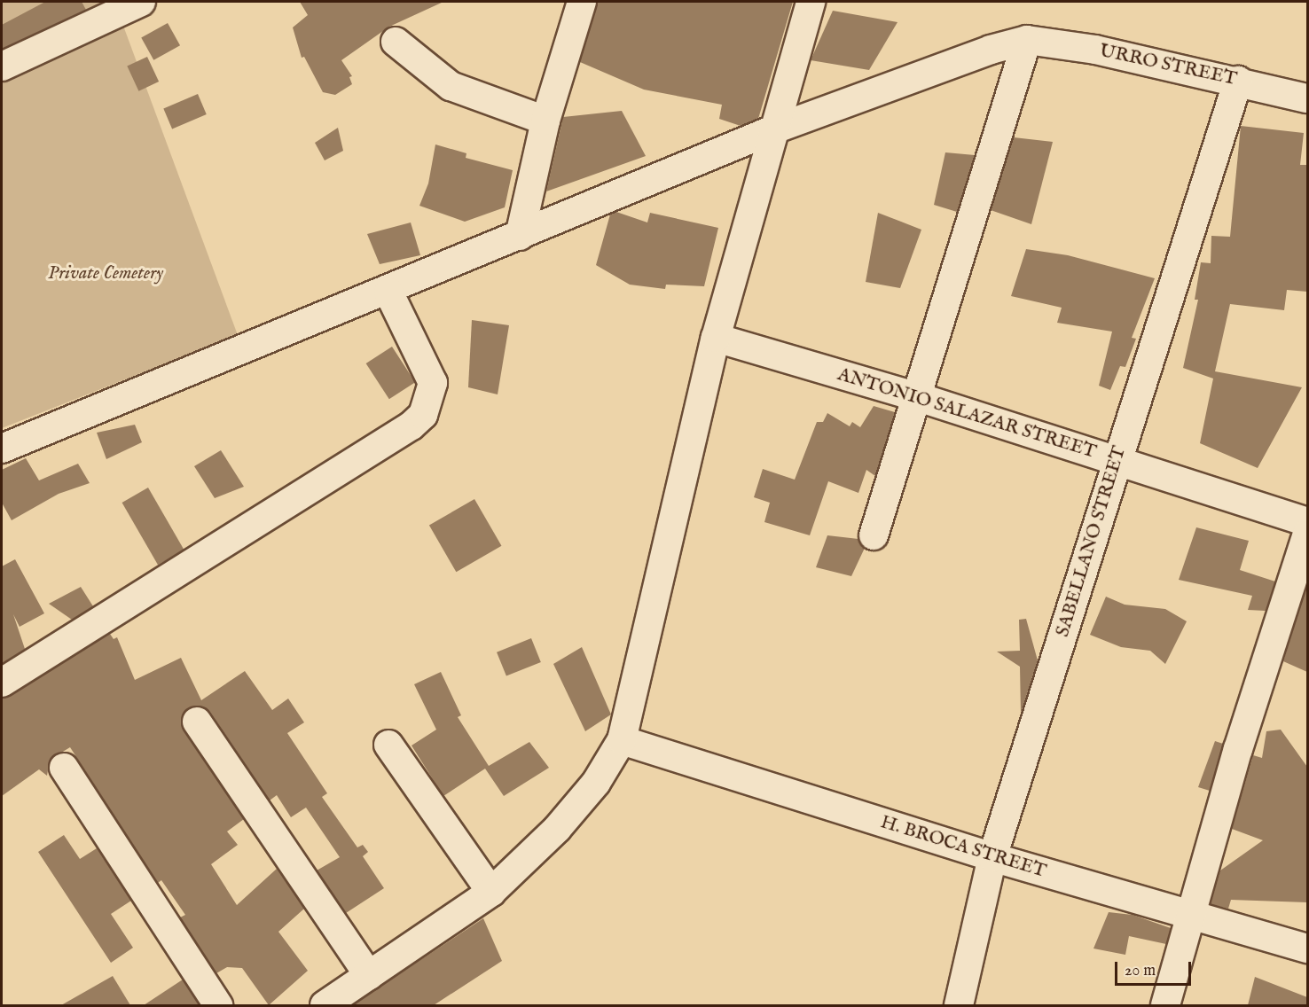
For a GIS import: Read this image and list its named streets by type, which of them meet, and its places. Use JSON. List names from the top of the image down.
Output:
{
  "streets": {
    "street": [
      "URRO STREET",
      "ANTONIO SALAZAR STREET",
      "SABELLANO STREET",
      "H. BROCA STREET"
    ]
  },
  "crossings": [
    ["URRO STREET", "SABELLANO STREET"],
    ["ANTONIO SALAZAR STREET", "SABELLANO STREET"],
    ["SABELLANO STREET", "H. BROCA STREET"]
  ],
  "parks": ["Private Cemetery"],
  "scale_bar": "20 m"
}
